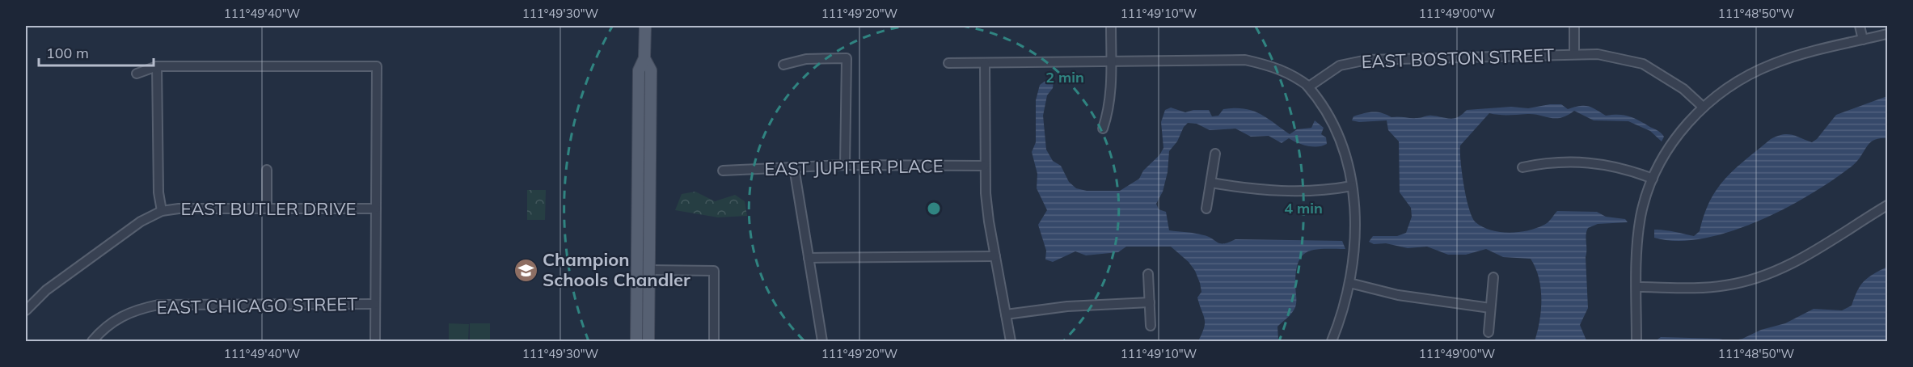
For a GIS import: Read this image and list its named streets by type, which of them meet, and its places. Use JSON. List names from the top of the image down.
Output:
{
  "streets": {
    "street": [
      "EAST BOSTON STREET",
      "EAST JUPITER PLACE",
      "EAST BUTLER DRIVE",
      "EAST CHICAGO STREET"
    ]
  },
  "places": {
    "school or university": ["Champion Schools Chandler"]
  },
  "scale_bar": "100 m",
  "coordinates": [
    "111°49'40\"W",
    "111°49'30\"W",
    "111°49'20\"W",
    "111°49'10\"W",
    "111°49'00\"W",
    "111°48'50\"W"
  ],
  "rings": ["2 min", "4 min"]
}
